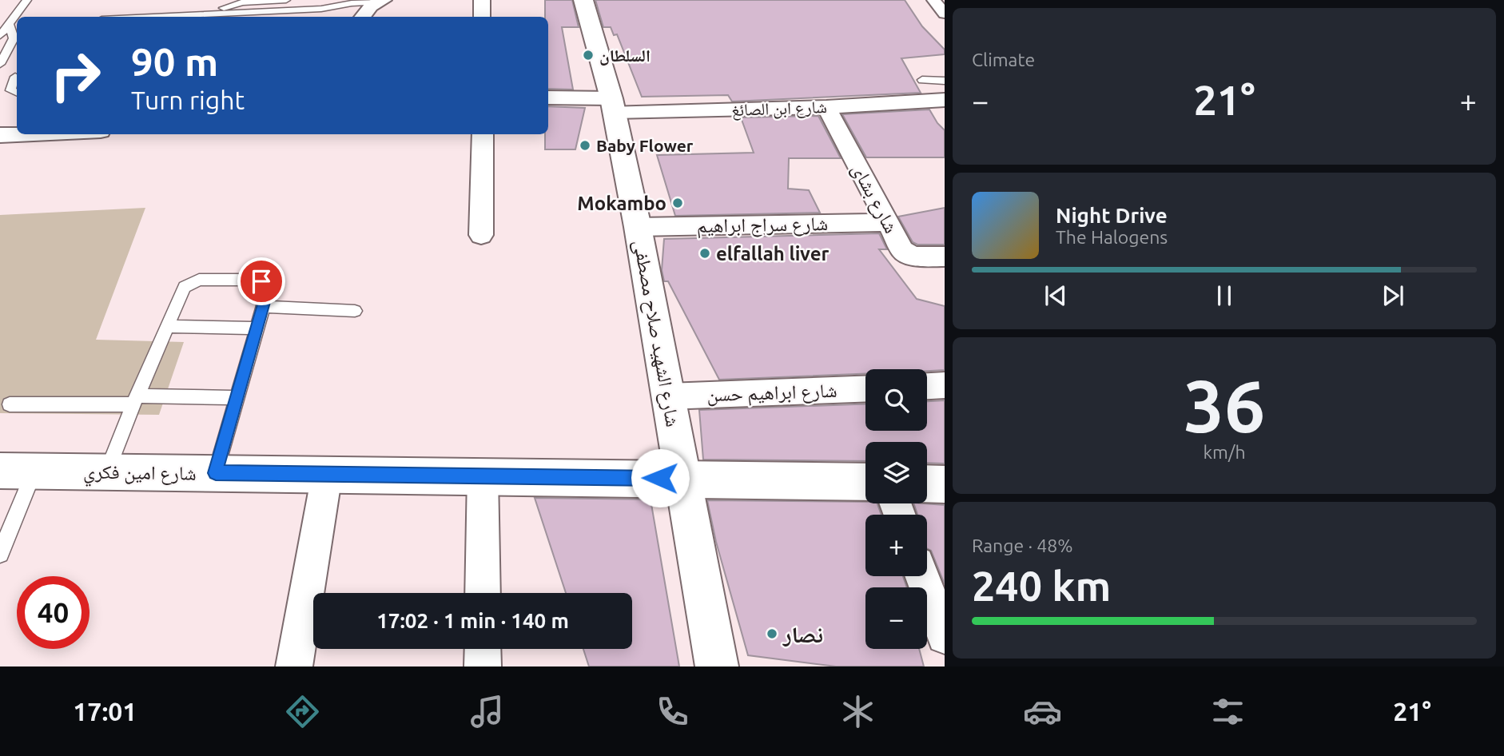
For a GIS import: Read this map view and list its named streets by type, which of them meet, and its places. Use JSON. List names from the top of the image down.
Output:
{
  "streets": {
    "main road": ["شارع الشهيد صلاح مصطفى", "شارع امين فكري"],
    "street": [
      "شارع ابن الصائغ",
      "شارع بشاى",
      "شارع سراج ابراهيم",
      "شارع ابراهيم حسن"
    ]
  },
  "crossings": [
    ["شارع ابن الصائغ", "شارع بشاى"],
    ["شارع ابن الصائغ", "شارع الشهيد صلاح مصطفى"],
    ["شارع بشاى", "شارع سراج ابراهيم"],
    ["شارع سراج ابراهيم", "شارع الشهيد صلاح مصطفى"],
    ["شارع الشهيد صلاح مصطفى", "شارع ابراهيم حسن"],
    ["شارع الشهيد صلاح مصطفى", "شارع امين فكري"]
  ],
  "places": [
    "السلطان",
    "Baby Flower",
    "Mokambo",
    "elfallah liver",
    "نصار"
  ],
  "page": {
    "tile": [
      "Climate",
      ["36", "km/h"],
      ["Range · 48%", "240 km"]
    ],
    "turn": ["90 m", "Turn right"],
    "heat": ["−", "21°", "+"],
    "song": ["Night Drive", "The Halogens"],
    "map_buttons": ["+", "−"],
    "limit": "40",
    "trip": "17:02 · 1 min · 140 m",
    "tabs": ["17:01", "21°"]
  }
}
